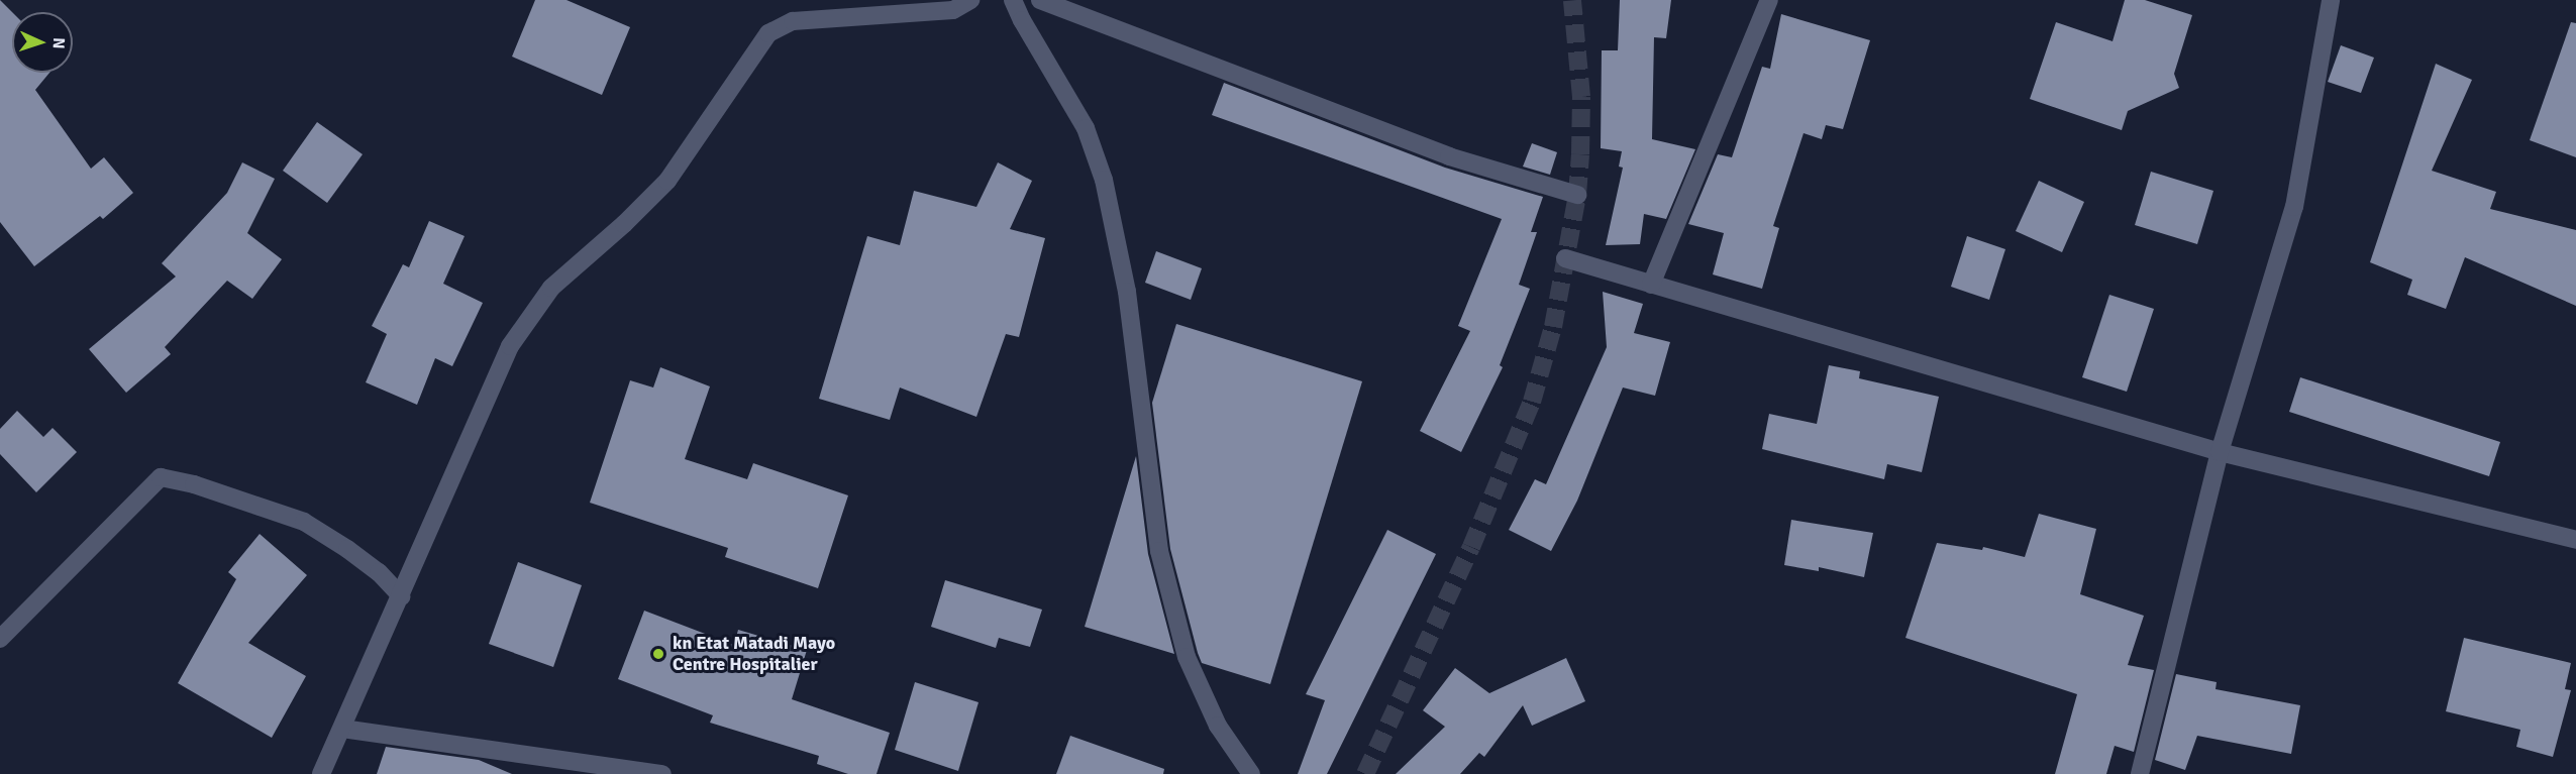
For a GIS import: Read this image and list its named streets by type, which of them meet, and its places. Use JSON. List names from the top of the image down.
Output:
{
  "places": ["kn Etat Matadi Mayo Centre Hospitalier"],
  "north": "right"
}
